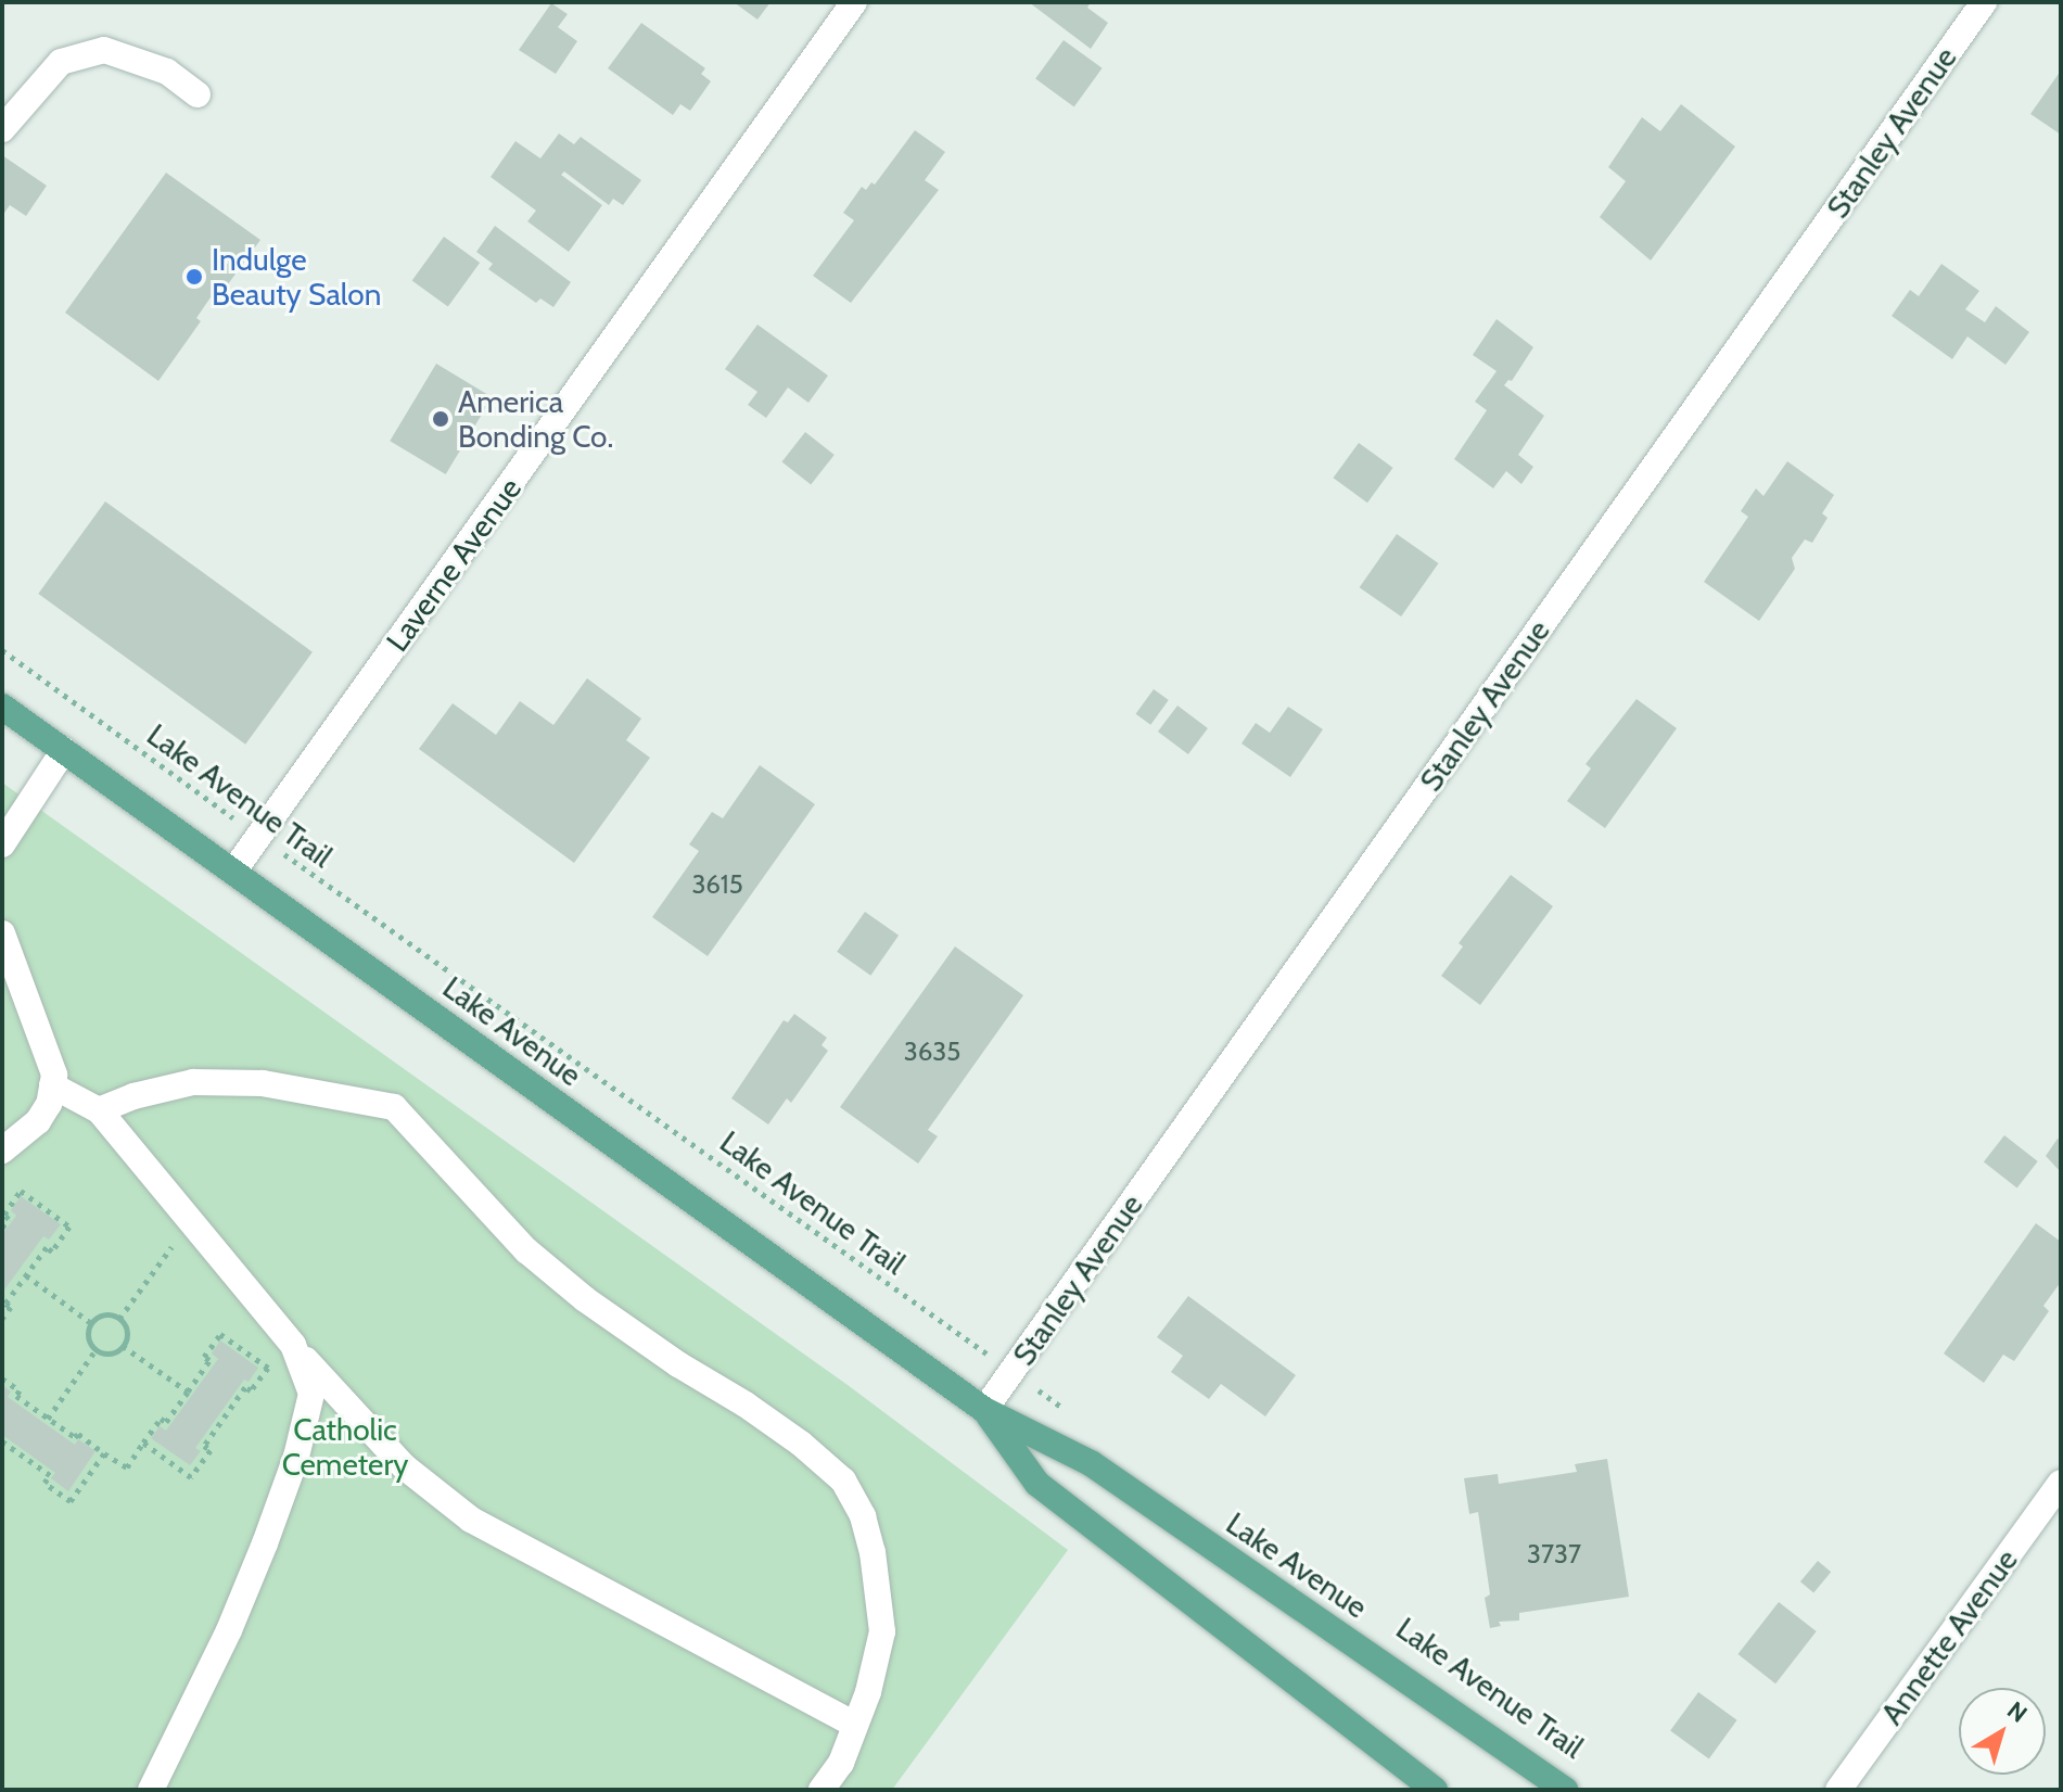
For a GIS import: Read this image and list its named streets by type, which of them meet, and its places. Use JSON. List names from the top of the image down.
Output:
{
  "streets": {
    "main road": ["Lake Avenue"],
    "street": ["Stanley Avenue", "Laverne Avenue", "Annette Avenue"],
    "path": ["Lake Avenue Trail"]
  },
  "crossings": [
    ["Stanley Avenue", "Lake Avenue Trail"],
    ["Stanley Avenue", "Lake Avenue"],
    ["Laverne Avenue", "Lake Avenue Trail"],
    ["Laverne Avenue", "Lake Avenue"]
  ],
  "parks": ["Catholic Cemetery"],
  "places": ["Indulge Beauty Salon", "America Bonding Co."],
  "house_numbers": ["3615", "3635", "3737"],
  "north": "top right"
}
